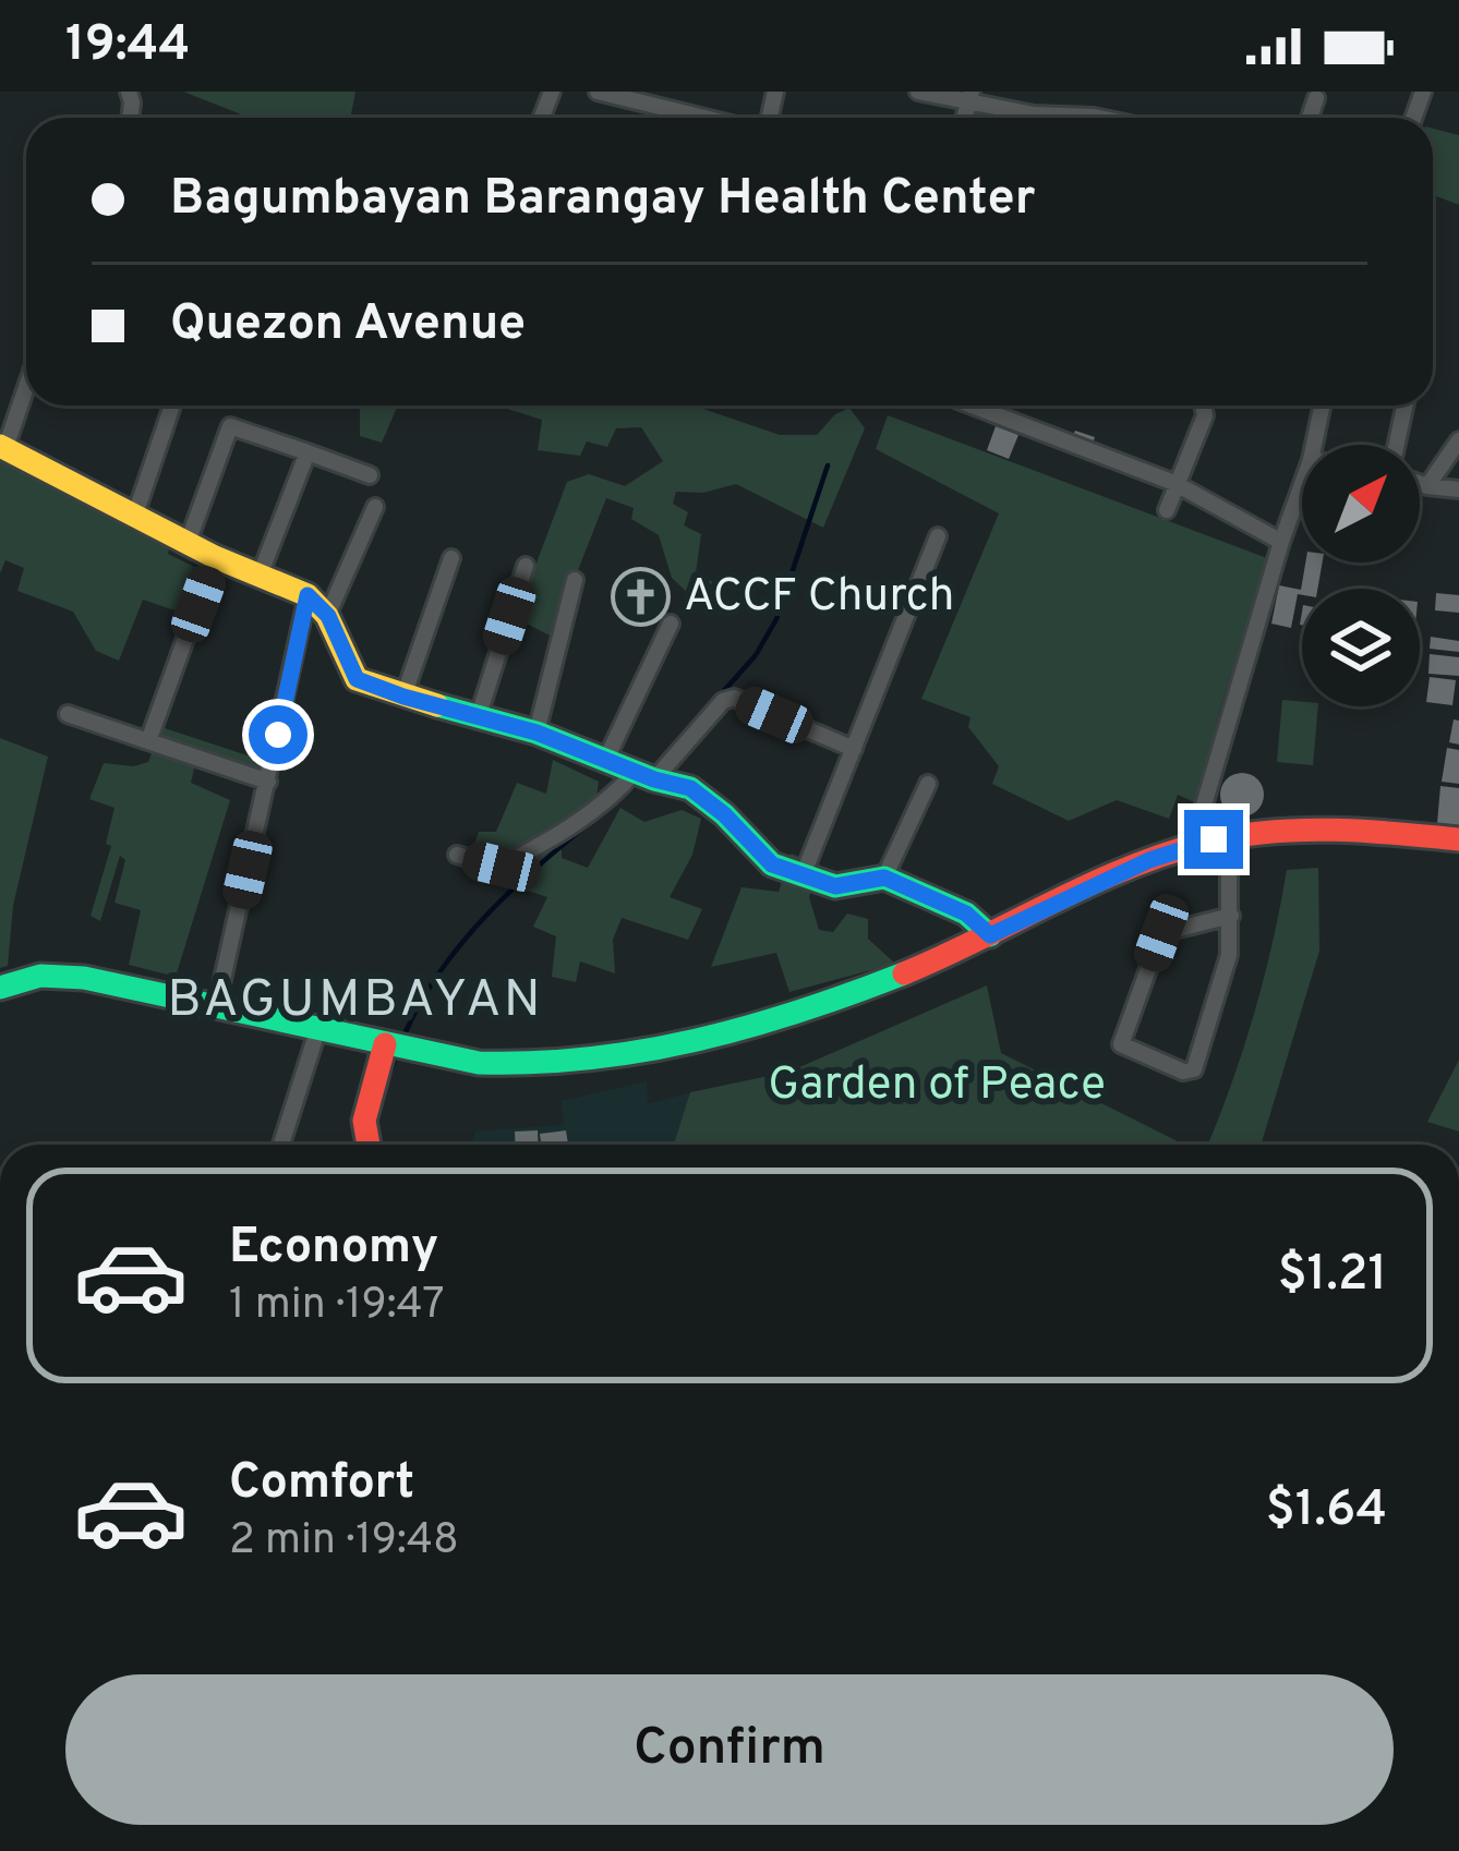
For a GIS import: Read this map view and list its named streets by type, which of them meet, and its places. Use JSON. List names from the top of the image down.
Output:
{
  "districts": ["BAGUMBAYAN"],
  "parks": ["Garden of Peace"],
  "places": {
    "church": ["ACCF Church"]
  },
  "north": "top right",
  "page": {
    "status": "19:44",
    "banner": ["Bagumbayan Barangay Health Center", "Quezon Avenue"],
    "list": [
      {
        "name": "Economy",
        "note": "1 min · 19:47",
        "value": "$1.21"
      },
      {
        "name": "Comfort",
        "note": "2 min · 19:48",
        "value": "$1.64"
      }
    ],
    "buttons": "Confirm"
  }
}
